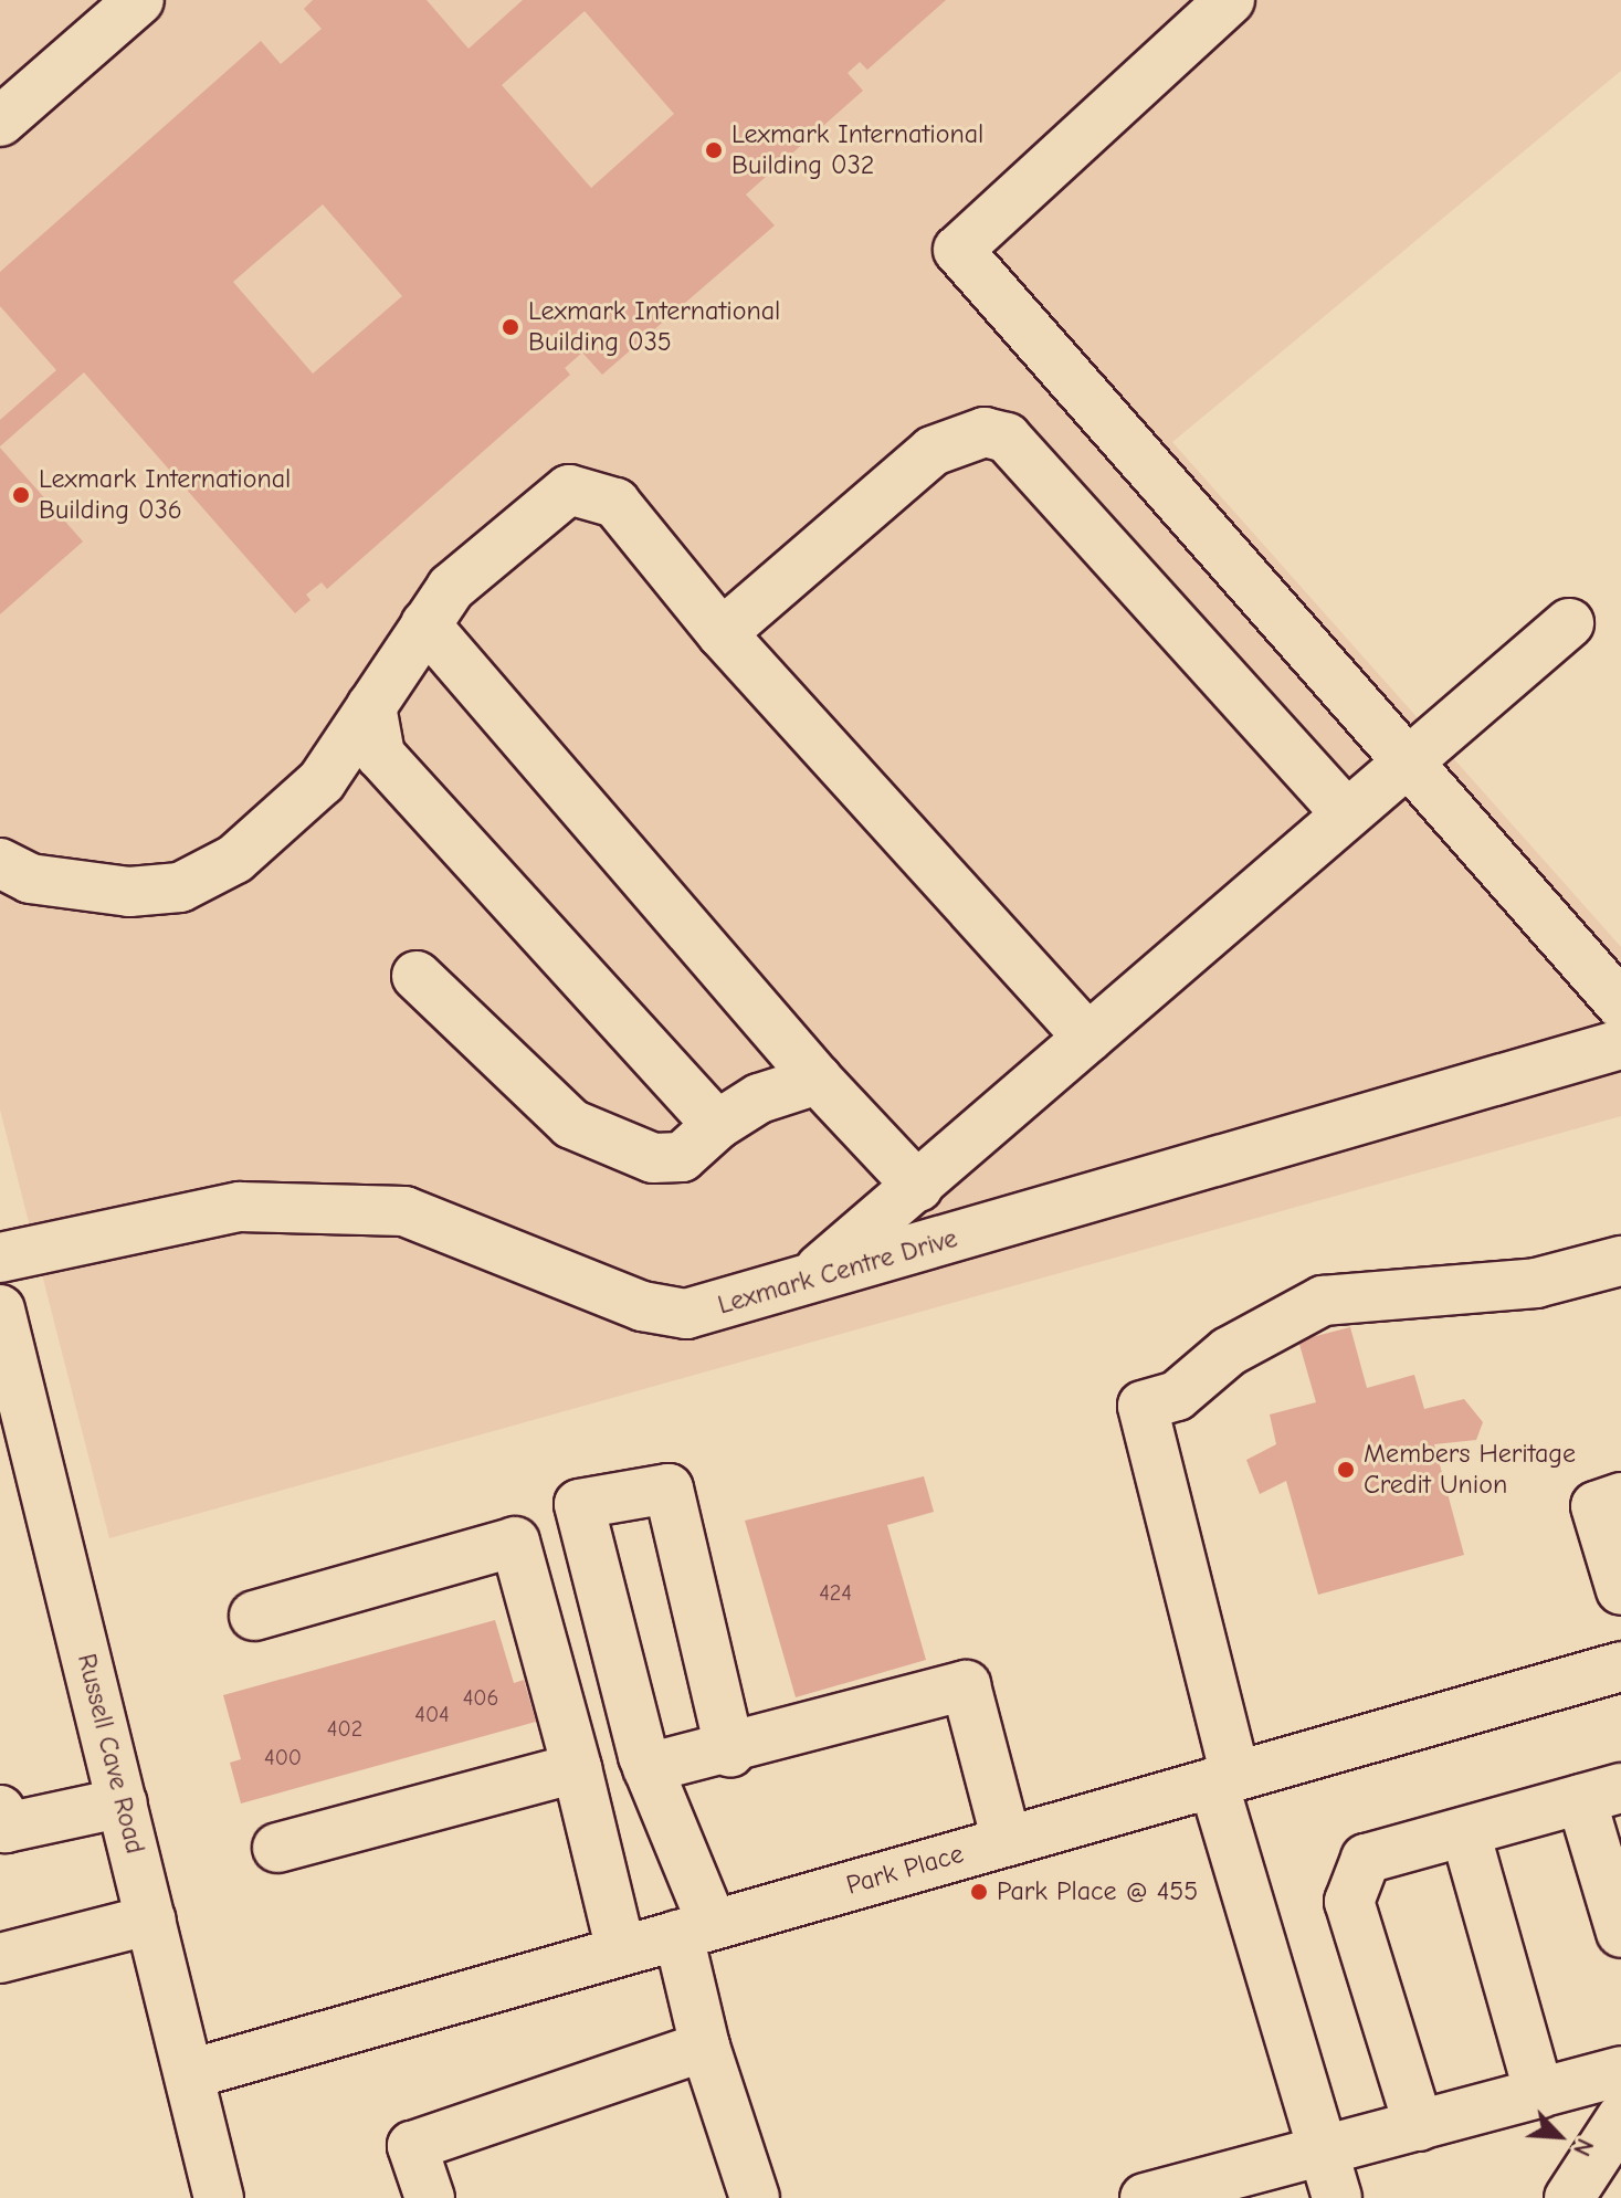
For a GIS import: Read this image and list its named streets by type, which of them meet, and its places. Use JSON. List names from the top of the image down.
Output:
{
  "streets": {
    "street": ["Lexmark Centre Drive", "Russell Cave Road", "Park Place"]
  },
  "crossings": [
    ["Russell Cave Road", "Park Place"]
  ],
  "places": [
    "Lexmark International Building 032",
    "Lexmark International Building 035",
    "Lexmark International Building 036",
    "Members Heritage Credit Union",
    "Park Place @ 455"
  ],
  "house_numbers": [
    "424",
    "406",
    "404",
    "402",
    "400"
  ],
  "north": "bottom right"
}
